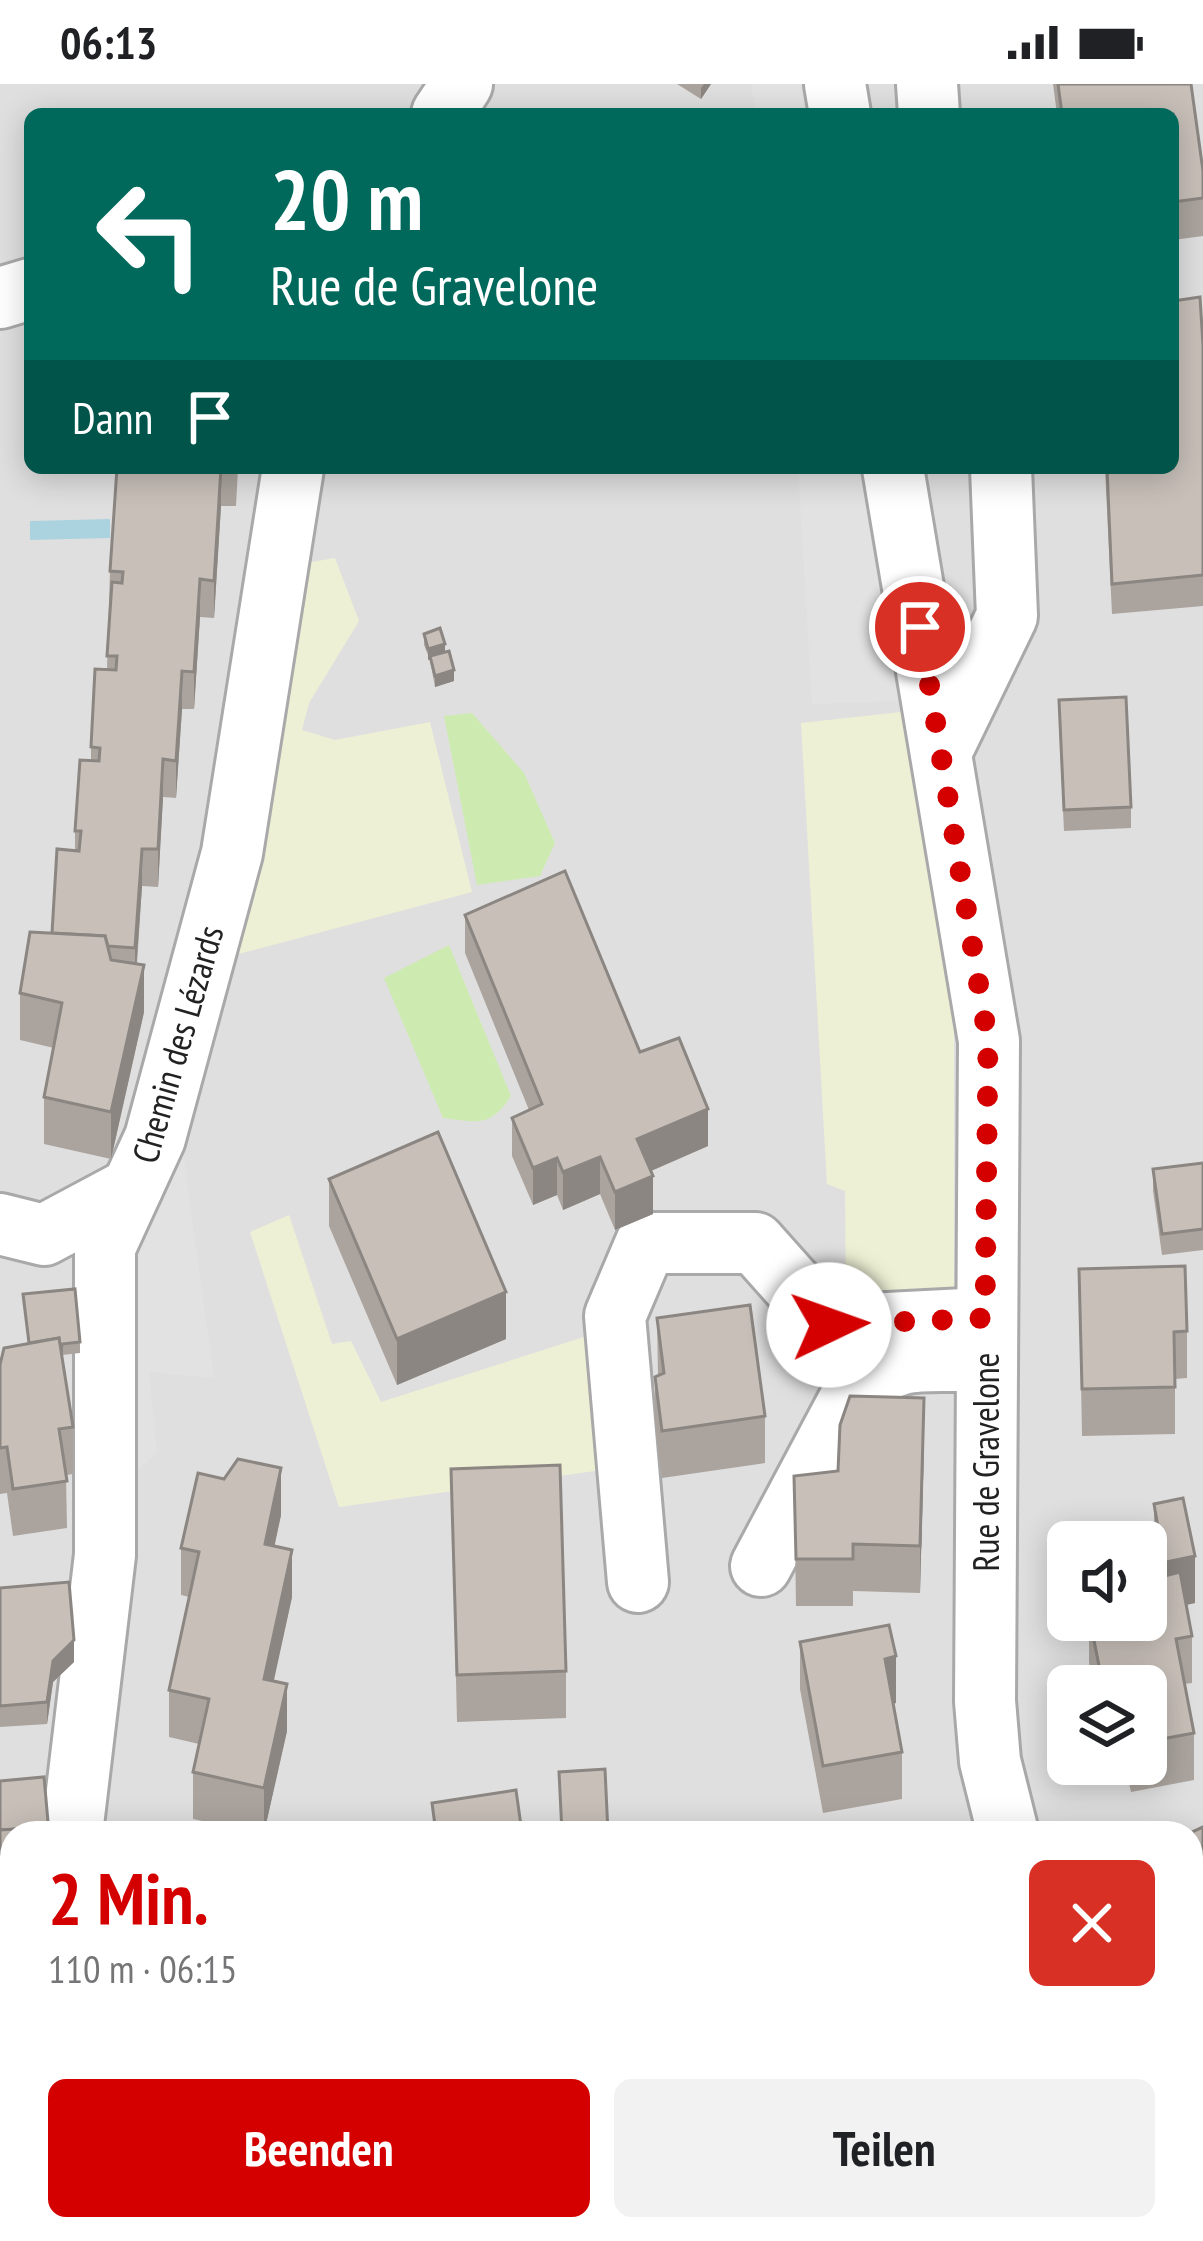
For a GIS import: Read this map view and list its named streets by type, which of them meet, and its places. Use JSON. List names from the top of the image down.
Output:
{
  "streets": {
    "street": ["Chemin des Lézards", "Rue de Gravelone"]
  },
  "page": {
    "status": "06:13",
    "turn": ["20 m", "Rue de Gravelone"],
    "then": "Dann",
    "heading": ["2 Min.", "110 m · 06:15"],
    "buttons": ["Beenden", "Teilen"]
  }
}
